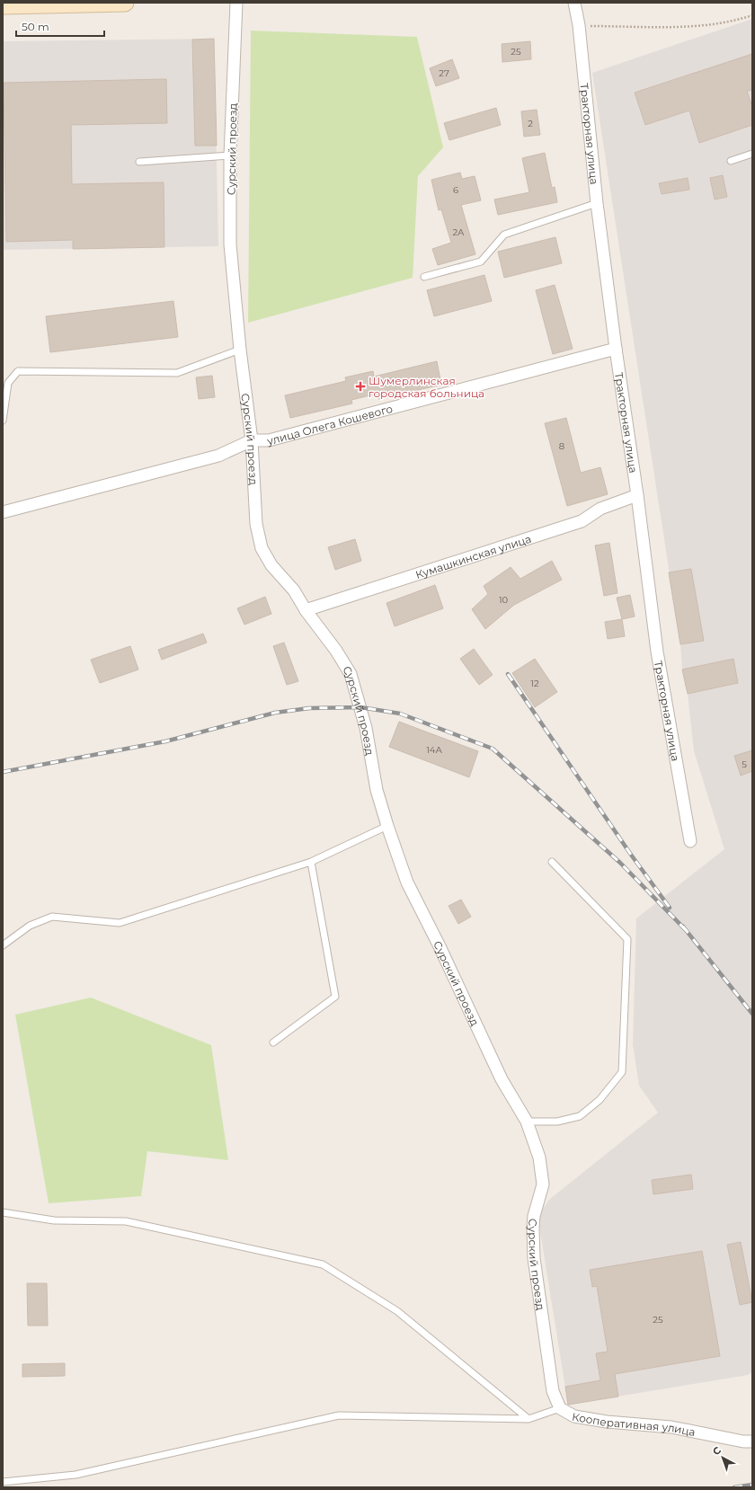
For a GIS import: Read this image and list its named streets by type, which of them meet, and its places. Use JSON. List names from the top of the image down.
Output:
{
  "streets": {
    "street": [
      "Тракторная улица",
      "Сурский проезд",
      "улица Олега Кошевого",
      "Кумашкинская улица",
      "Кооперативная улица"
    ]
  },
  "crossings": [
    ["Тракторная улица", "улица Олега Кошевого"],
    ["Тракторная улица", "Кумашкинская улица"],
    ["Сурский проезд", "улица Олега Кошевого"],
    ["Сурский проезд", "Кумашкинская улица"],
    ["Сурский проезд", "Кооперативная улица"]
  ],
  "places": {
    "health": ["Шумерлинская городская больница"]
  },
  "house_numbers": [
    "25",
    "27",
    "2",
    "6",
    "2А",
    "8",
    "10",
    "12",
    "14А",
    "5",
    "25"
  ],
  "scale_bar": "50 m",
  "north": "top left"
}
